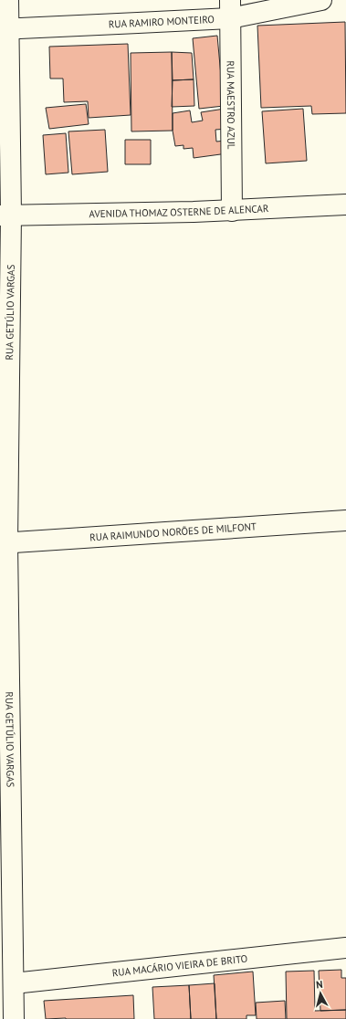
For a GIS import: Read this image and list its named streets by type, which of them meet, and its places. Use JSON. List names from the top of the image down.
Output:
{
  "streets": {
    "main road": [
      "RUA RAMIRO MONTEIRO",
      "RUA MAESTRO AZUL",
      "AVENIDA THOMAZ OSTERNE DE ALENCAR",
      "RUA GETÚLIO VARGAS",
      "RUA RAIMUNDO NORÕES DE MILFONT",
      "RUA MACÁRIO VIEIRA DE BRITO"
    ]
  },
  "crossings": [
    ["RUA RAMIRO MONTEIRO", "RUA MAESTRO AZUL"],
    ["RUA RAMIRO MONTEIRO", "RUA GETÚLIO VARGAS"],
    ["RUA MAESTRO AZUL", "AVENIDA THOMAZ OSTERNE DE ALENCAR"],
    ["AVENIDA THOMAZ OSTERNE DE ALENCAR", "RUA GETÚLIO VARGAS"],
    ["RUA GETÚLIO VARGAS", "RUA RAIMUNDO NORÕES DE MILFONT"],
    ["RUA GETÚLIO VARGAS", "RUA MACÁRIO VIEIRA DE BRITO"]
  ],
  "north": "top"
}
